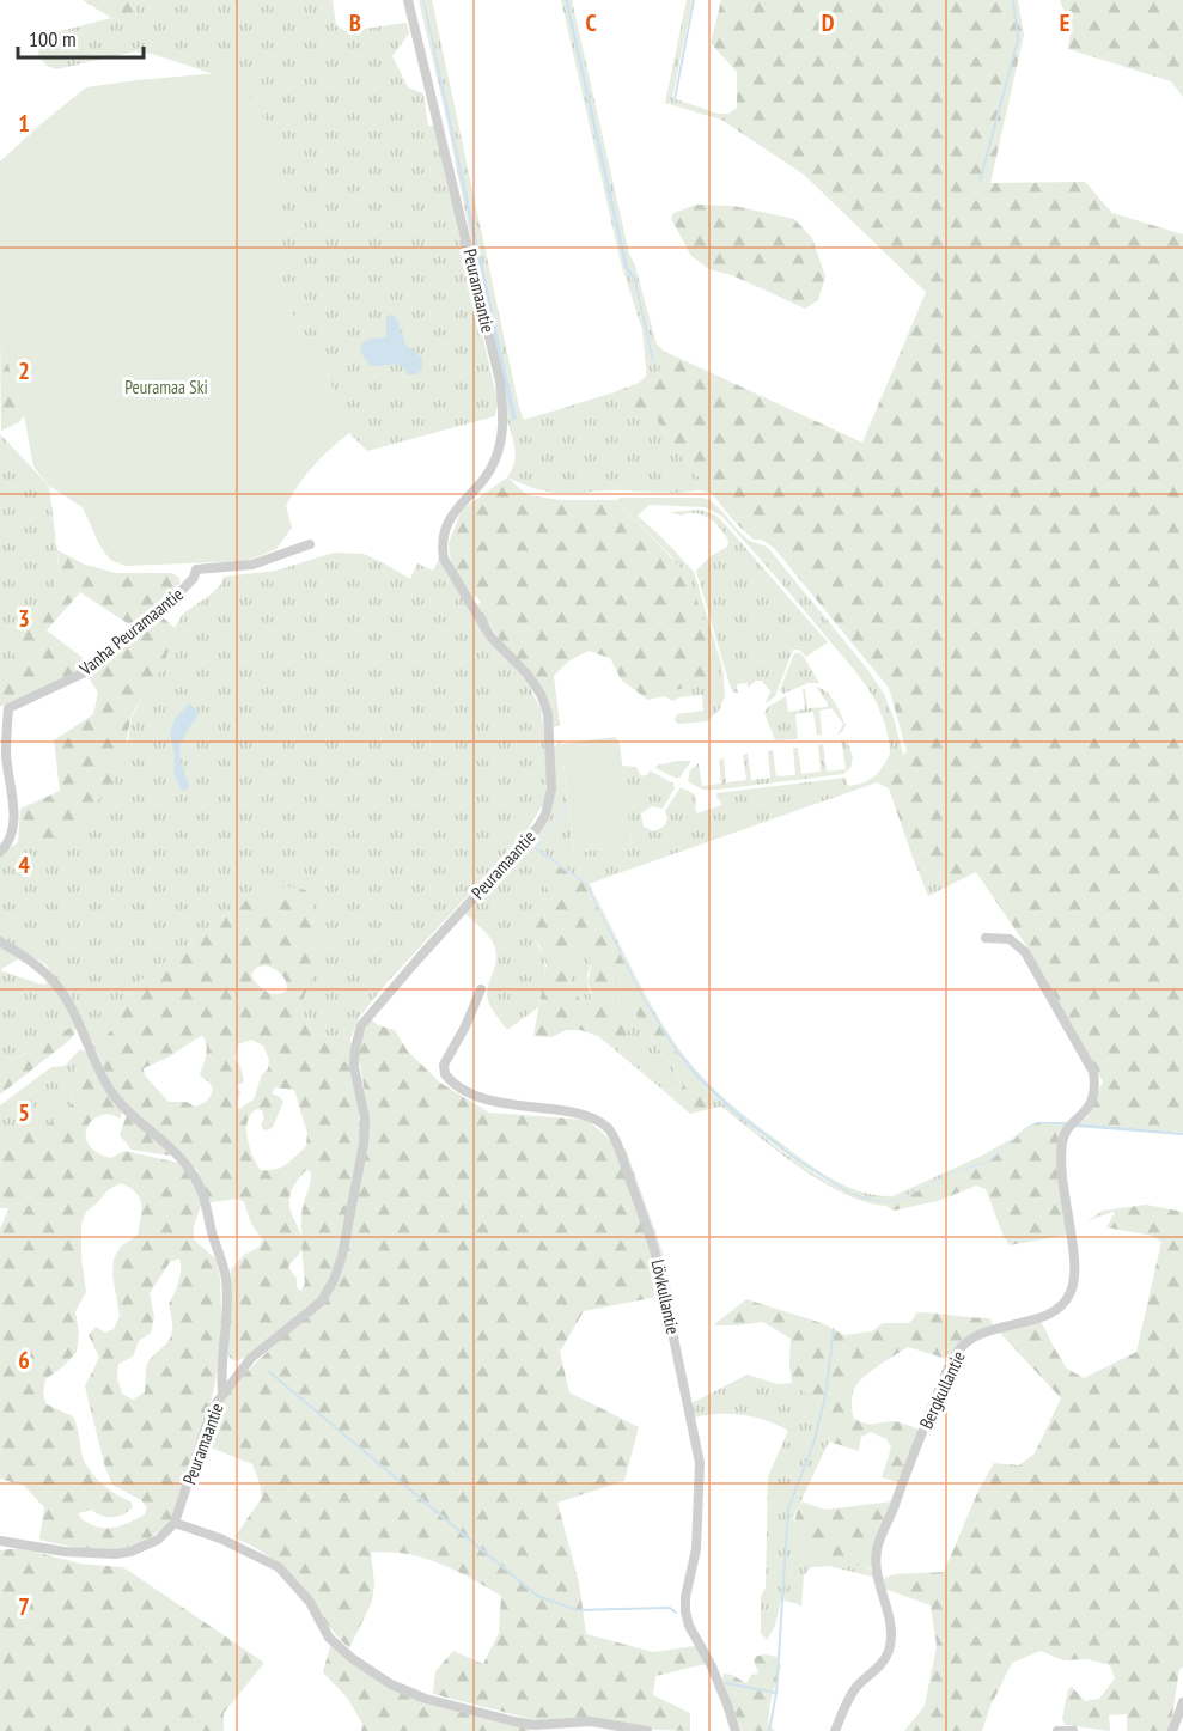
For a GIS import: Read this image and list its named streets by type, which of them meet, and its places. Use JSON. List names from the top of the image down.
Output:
{
  "streets": {
    "street": [
      "Peuramaantie",
      "Vanha Peuramaantie",
      "Lövkullantie",
      "Bergkullantie"
    ]
  },
  "parks": ["Peuramaa Ski"],
  "scale_bar": "100 m",
  "grid": {
    "columns": [
      "B",
      "C",
      "D",
      "E"
    ],
    "rows": [
      "1",
      "2",
      "3",
      "4",
      "5",
      "6",
      "7"
    ]
  }
}
